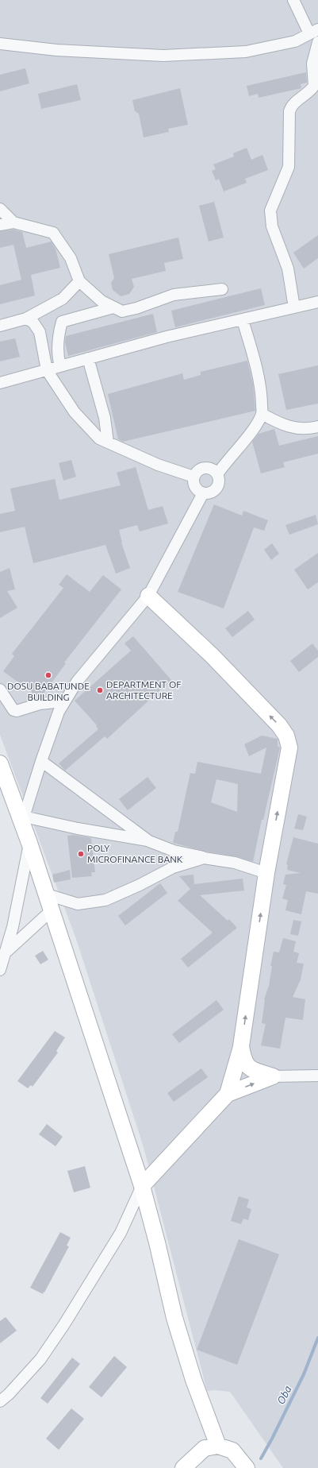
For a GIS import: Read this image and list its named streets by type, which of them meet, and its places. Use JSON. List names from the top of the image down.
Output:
{
  "water": ["Oba"],
  "places": ["DOSU BABATUNDE BUILDING", "DEPARTMENT OF ARCHITECTURE", "POLY MICROFINANCE BANK"]
}
